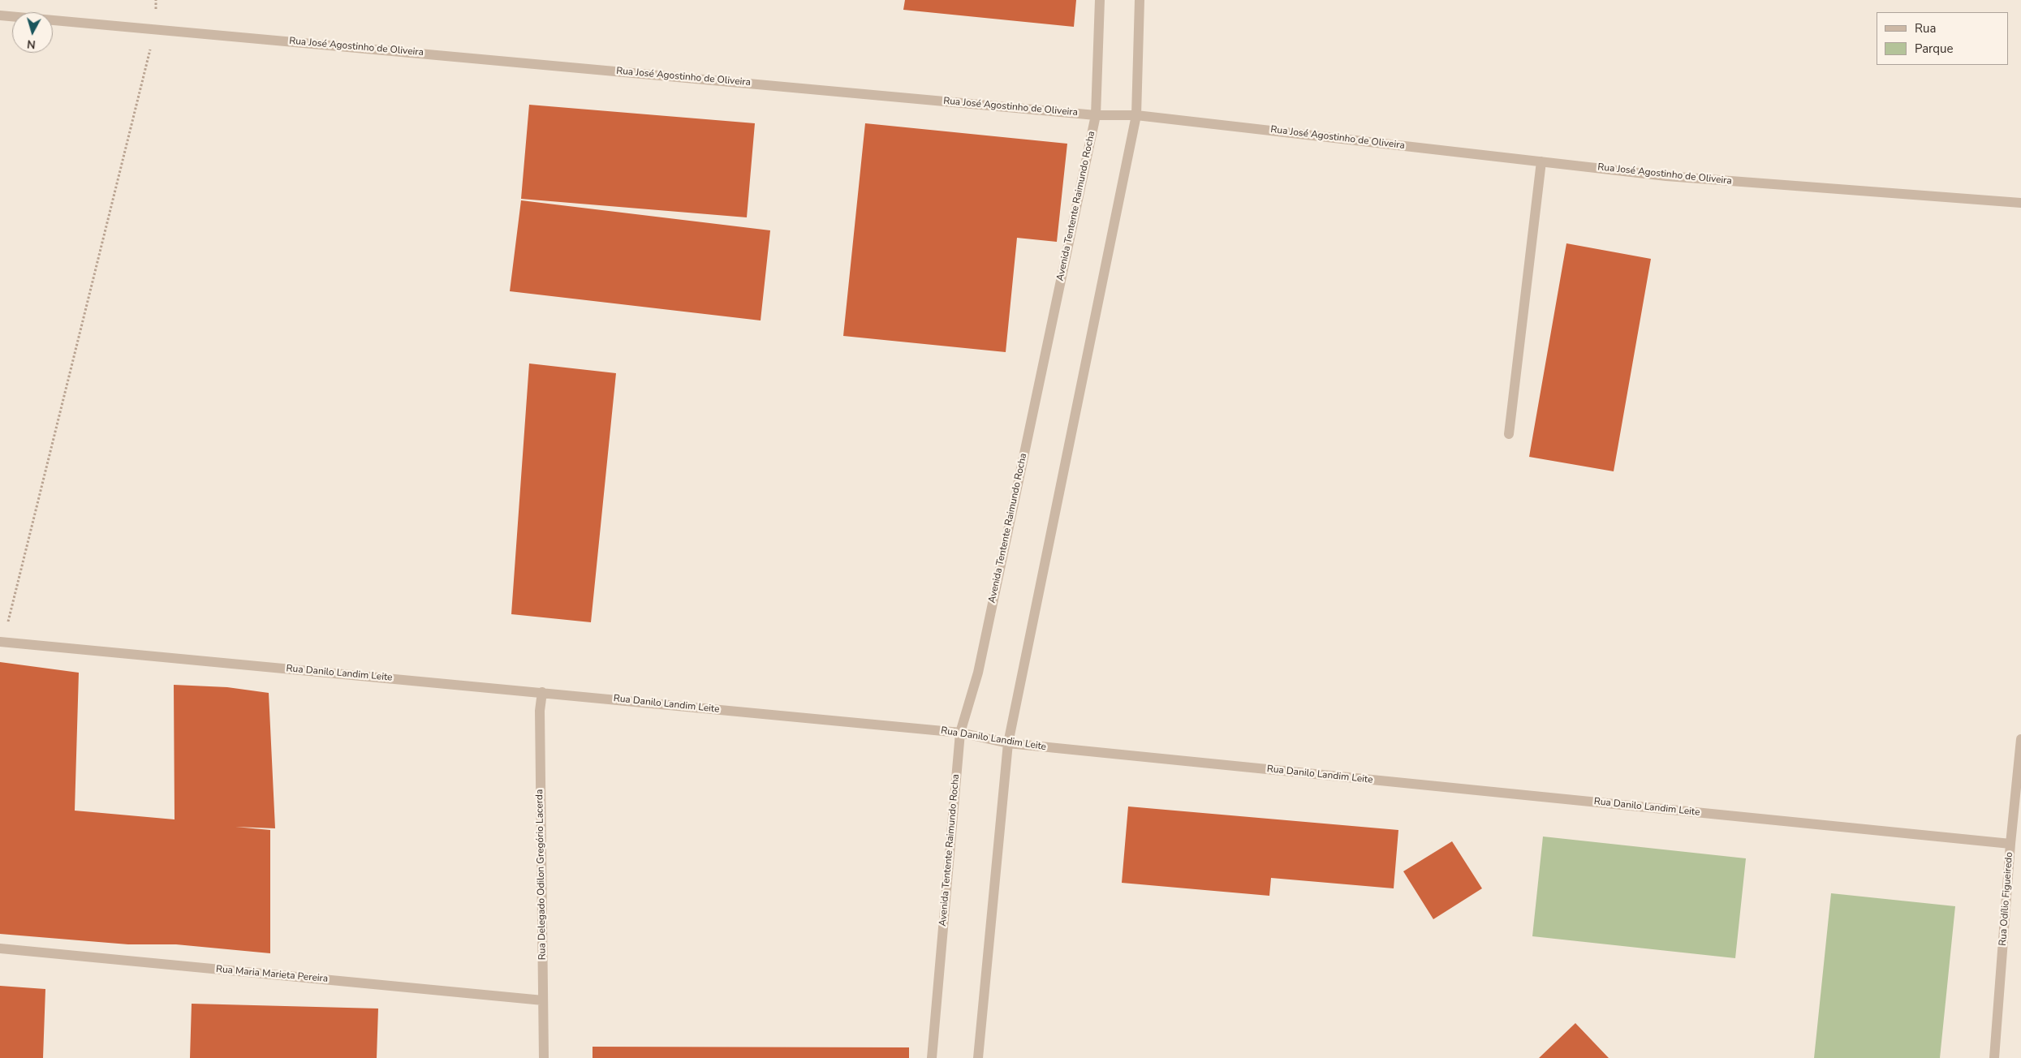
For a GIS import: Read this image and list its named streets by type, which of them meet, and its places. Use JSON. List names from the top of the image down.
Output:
{
  "streets": {
    "street": [
      "Rua José Agostinho de Oliveira",
      "Avenida Tentente Raimundo Rocha",
      "Rua Danilo Landim Leite",
      "Rua Delegado Odilon Gregório Lacerda",
      "Rua Odílio Figueiredo",
      "Rua Maria Marieta Pereira"
    ]
  },
  "crossings": [
    ["Rua José Agostinho de Oliveira", "Avenida Tentente Raimundo Rocha"],
    ["Avenida Tentente Raimundo Rocha", "Rua Danilo Landim Leite"],
    ["Rua Danilo Landim Leite", "Rua Delegado Odilon Gregório Lacerda"],
    ["Rua Danilo Landim Leite", "Rua Odílio Figueiredo"],
    ["Rua Delegado Odilon Gregório Lacerda", "Rua Maria Marieta Pereira"]
  ],
  "legend": ["Rua", "Parque"],
  "north": "bottom"
}
